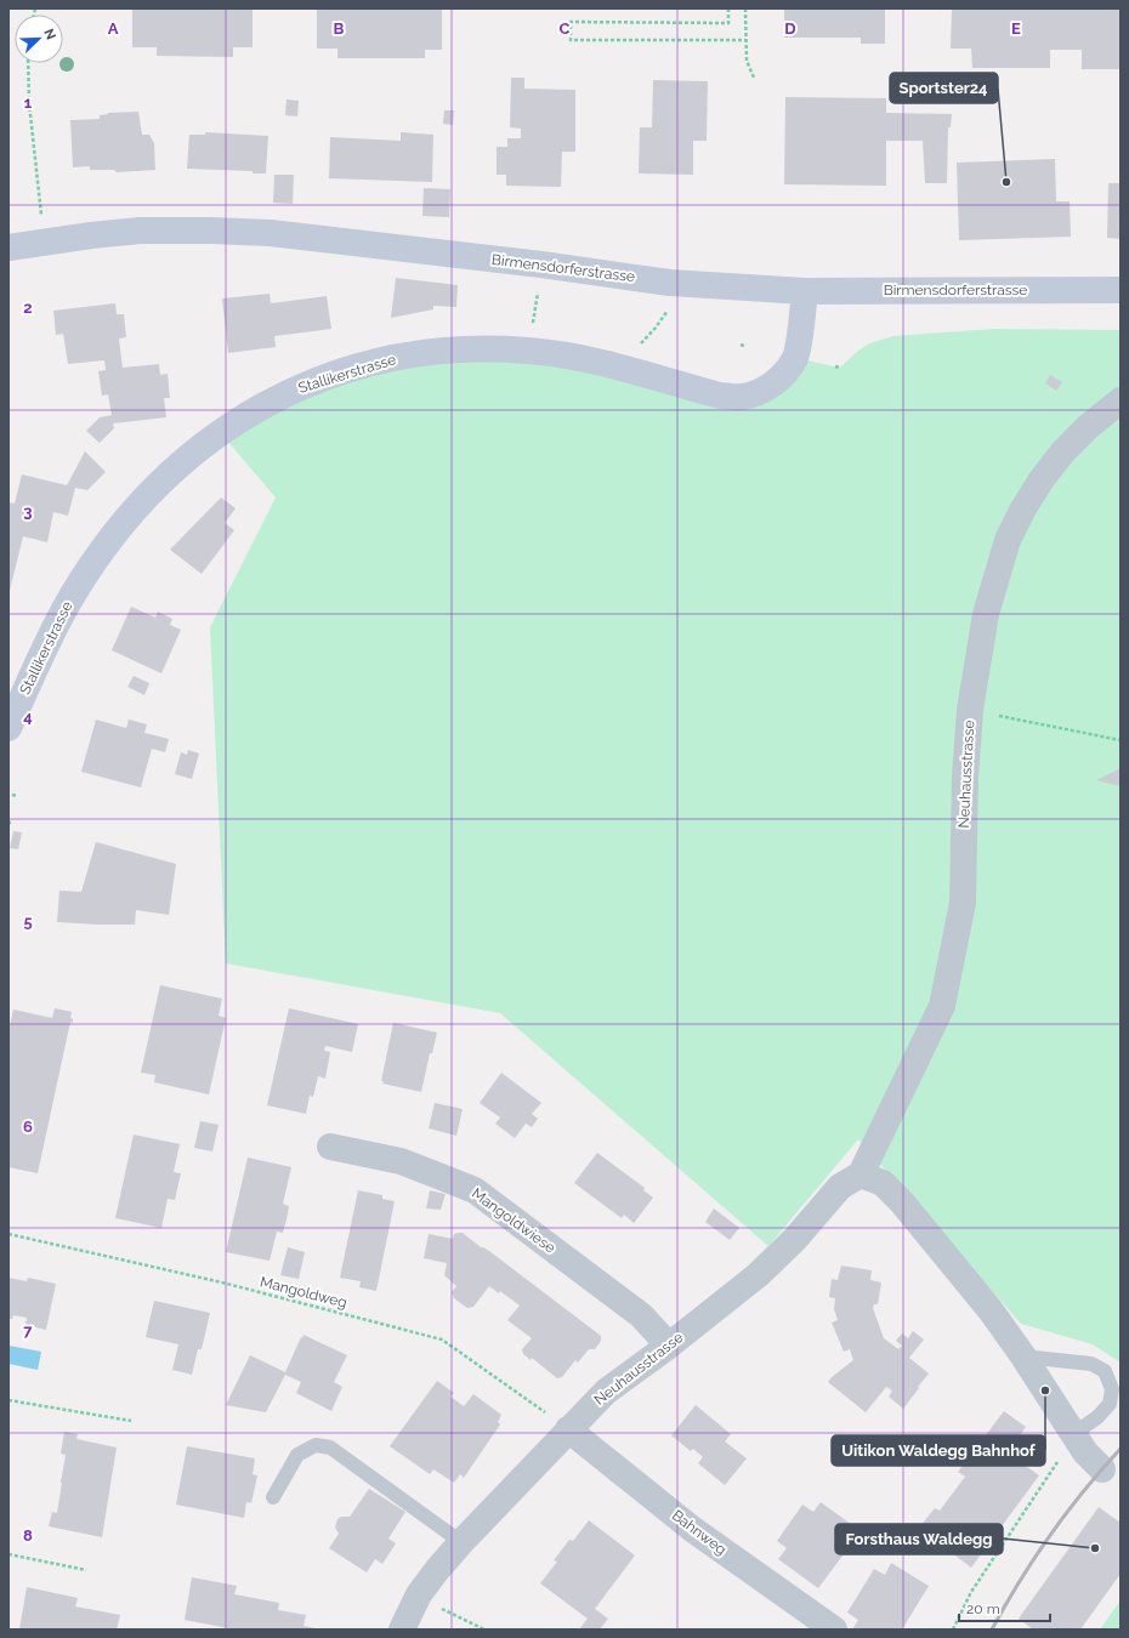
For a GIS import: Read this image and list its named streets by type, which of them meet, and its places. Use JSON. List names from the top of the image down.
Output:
{
  "streets": {
    "main road": ["Birmensdorferstrasse", "Stallikerstrasse"],
    "street": ["Neuhausstrasse", "Mangoldwiese", "Bahnweg"],
    "path": ["Mangoldweg"]
  },
  "crossings": [
    ["Birmensdorferstrasse", "Stallikerstrasse"],
    ["Neuhausstrasse", "Mangoldwiese"],
    ["Neuhausstrasse", "Mangoldweg"],
    ["Neuhausstrasse", "Bahnweg"],
    ["Mangoldweg", "Bahnweg"]
  ],
  "places": ["Sportster24", "Uitikon Waldegg Bahnhof", "Forsthaus Waldegg"],
  "scale_bar": "20 m",
  "north": "top right",
  "grid": {
    "columns": [
      "A",
      "B",
      "C",
      "D",
      "E"
    ],
    "rows": [
      "1",
      "2",
      "3",
      "4",
      "5",
      "6",
      "7",
      "8"
    ]
  }
}
